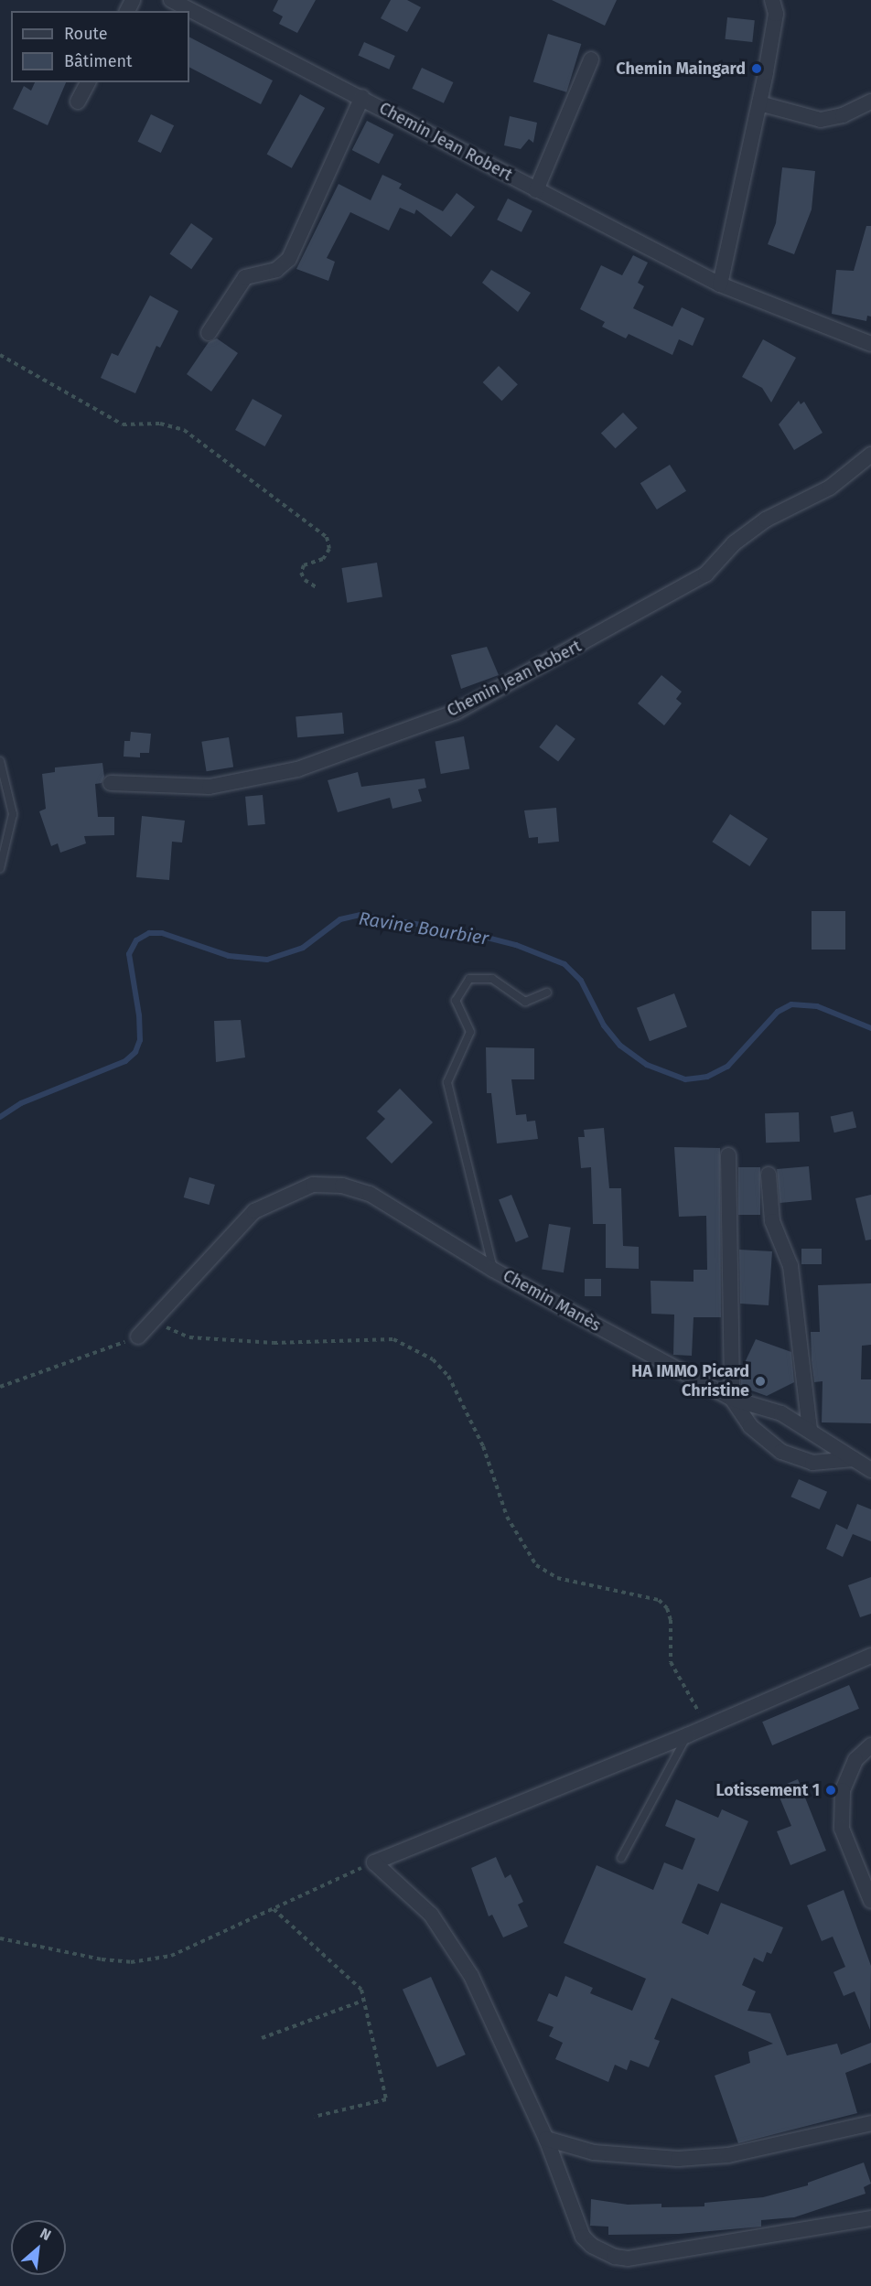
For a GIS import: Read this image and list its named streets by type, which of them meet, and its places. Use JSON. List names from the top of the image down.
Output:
{
  "streets": {
    "street": ["Chemin Jean Robert", "Chemin Manès"]
  },
  "water": ["Ravine Bourbier"],
  "places": ["Chemin Maingard", "HA IMMO Picard Christine", "Lotissement 1"],
  "legend": ["Route", "Bâtiment"],
  "north": "top right"
}
